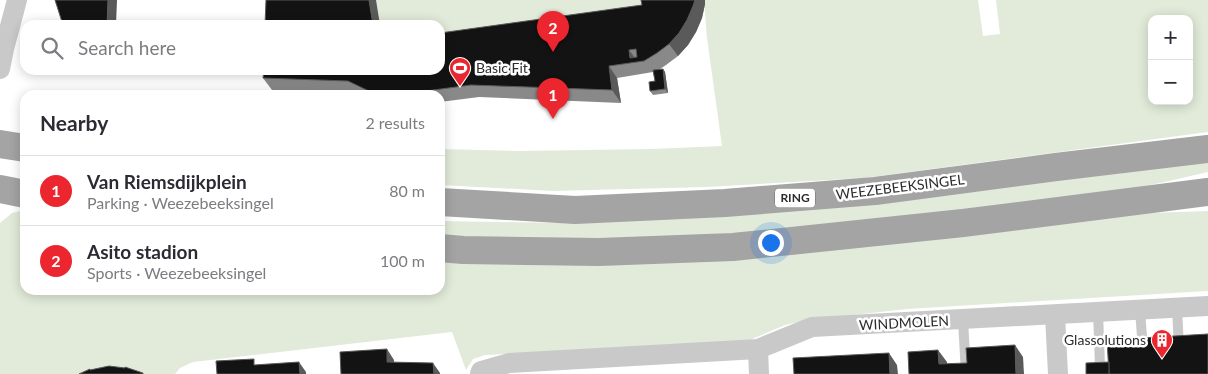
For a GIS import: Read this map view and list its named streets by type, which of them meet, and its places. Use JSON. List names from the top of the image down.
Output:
{
  "streets": {
    "main road": ["WEEZEBEEKSINGEL", "RING"],
    "street": ["WINDMOLEN"]
  },
  "places": {
    "sports": ["Basic Fit"],
    "building": ["Glassolutions"]
  },
  "page": {
    "pins": ["2", "1"],
    "map_buttons": ["+", "−"],
    "search": "Search here",
    "heading": ["Nearby", "2 results"],
    "list": [
      {
        "mark": "1",
        "name": "Van Riemsdijkplein",
        "note": "Parking · Weezebeeksingel",
        "value": "80 m"
      },
      {
        "mark": "2",
        "name": "Asito stadion",
        "note": "Sports · Weezebeeksingel",
        "value": "100 m"
      }
    ]
  }
}
